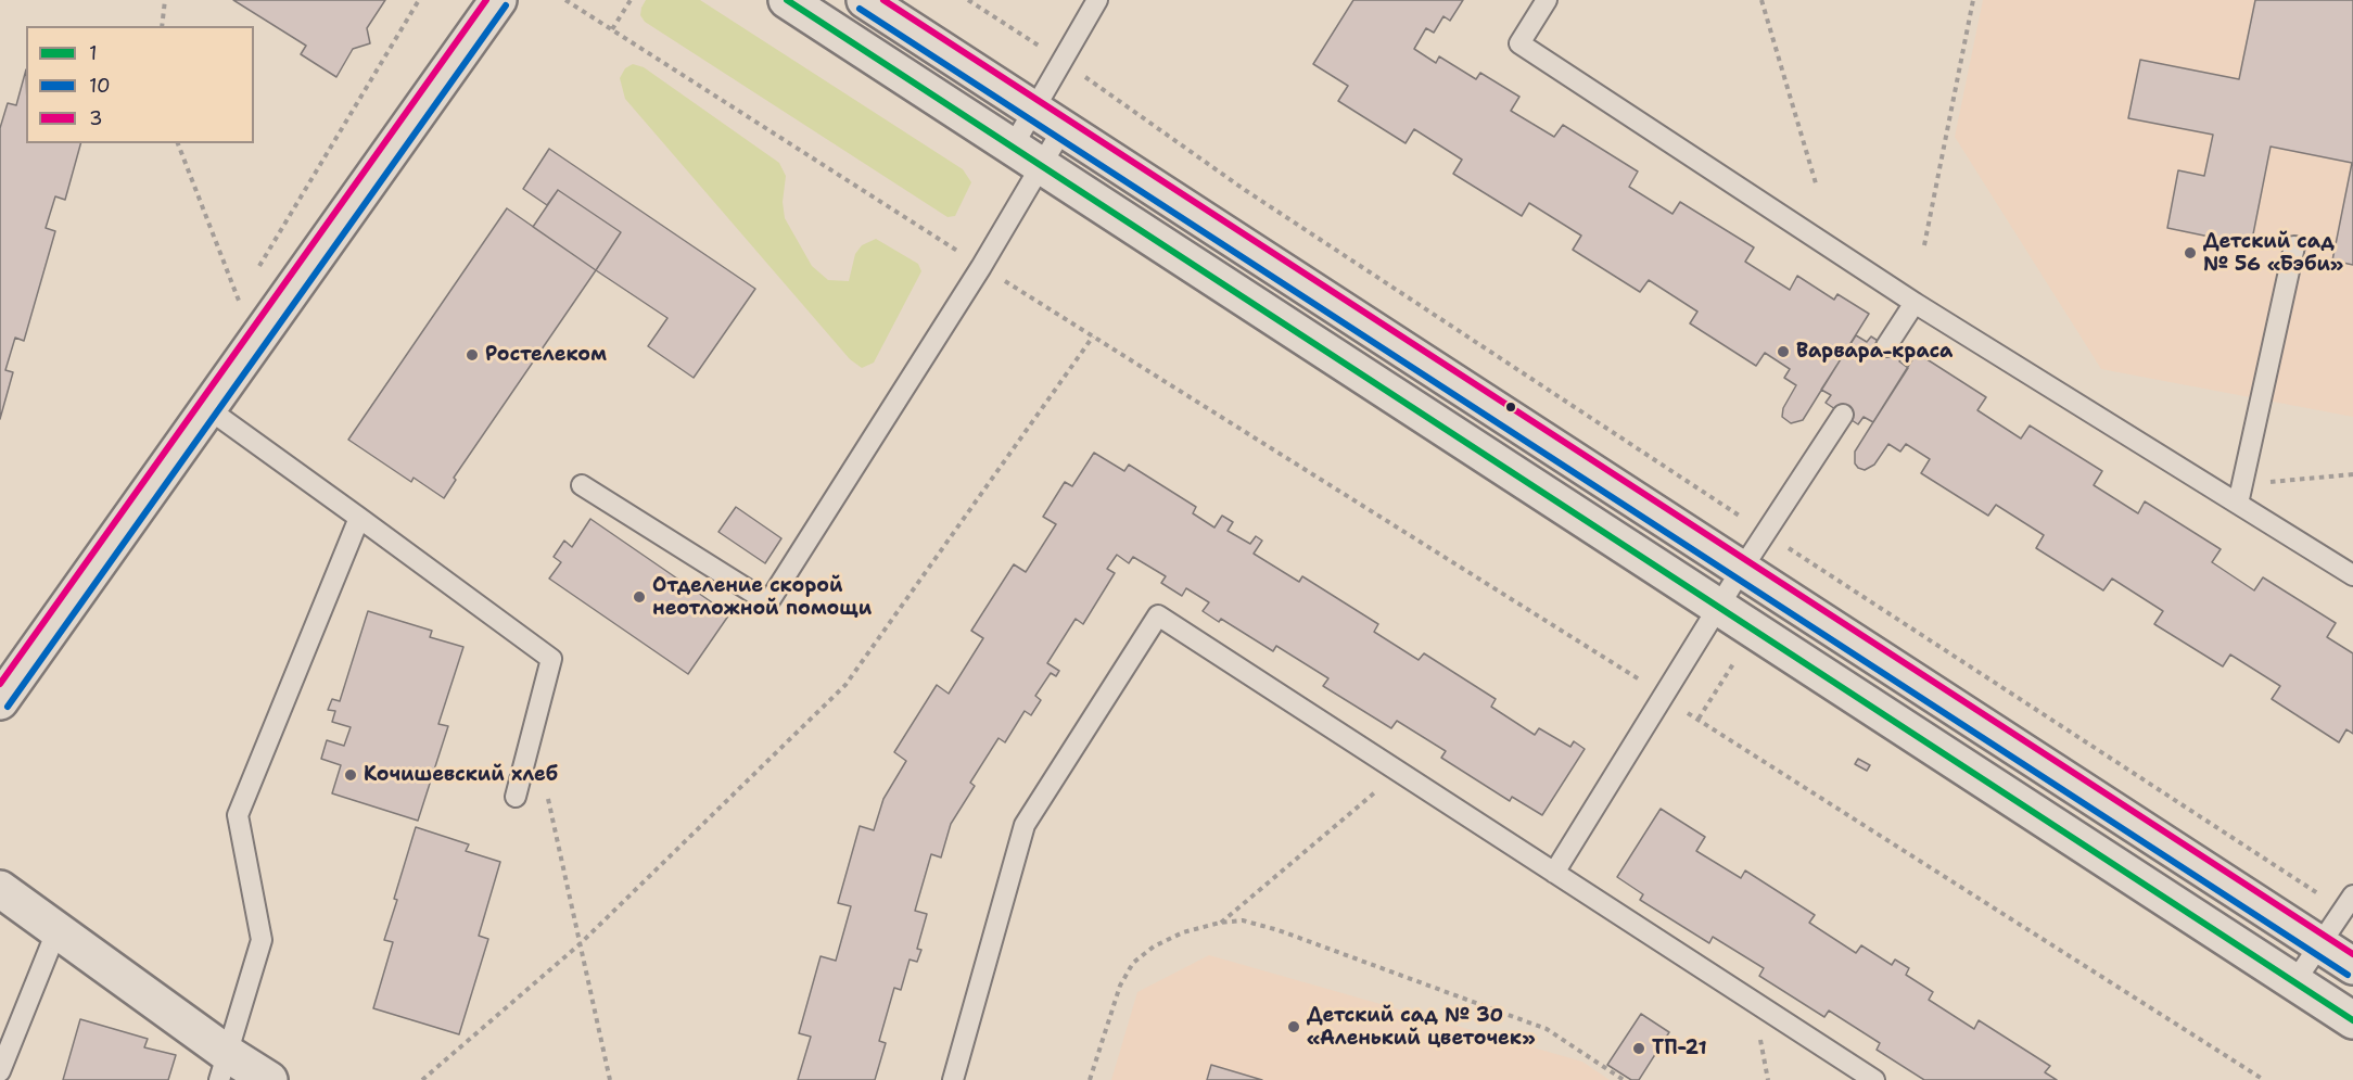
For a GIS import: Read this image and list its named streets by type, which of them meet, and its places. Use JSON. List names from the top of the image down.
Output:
{
  "places": [
    "Детский сад № 56 «Бэби»",
    "Варвара-краса",
    "Ростелеком",
    "Отделение скорой неотложной помощи",
    "Кочишевский хлеб",
    "Детский сад № 30 «Аленький цветочек»",
    "ТП-21"
  ],
  "lines": ["transit line 1", "transit line 3", "transit line 10"],
  "legend": ["1", "10", "3"]
}
